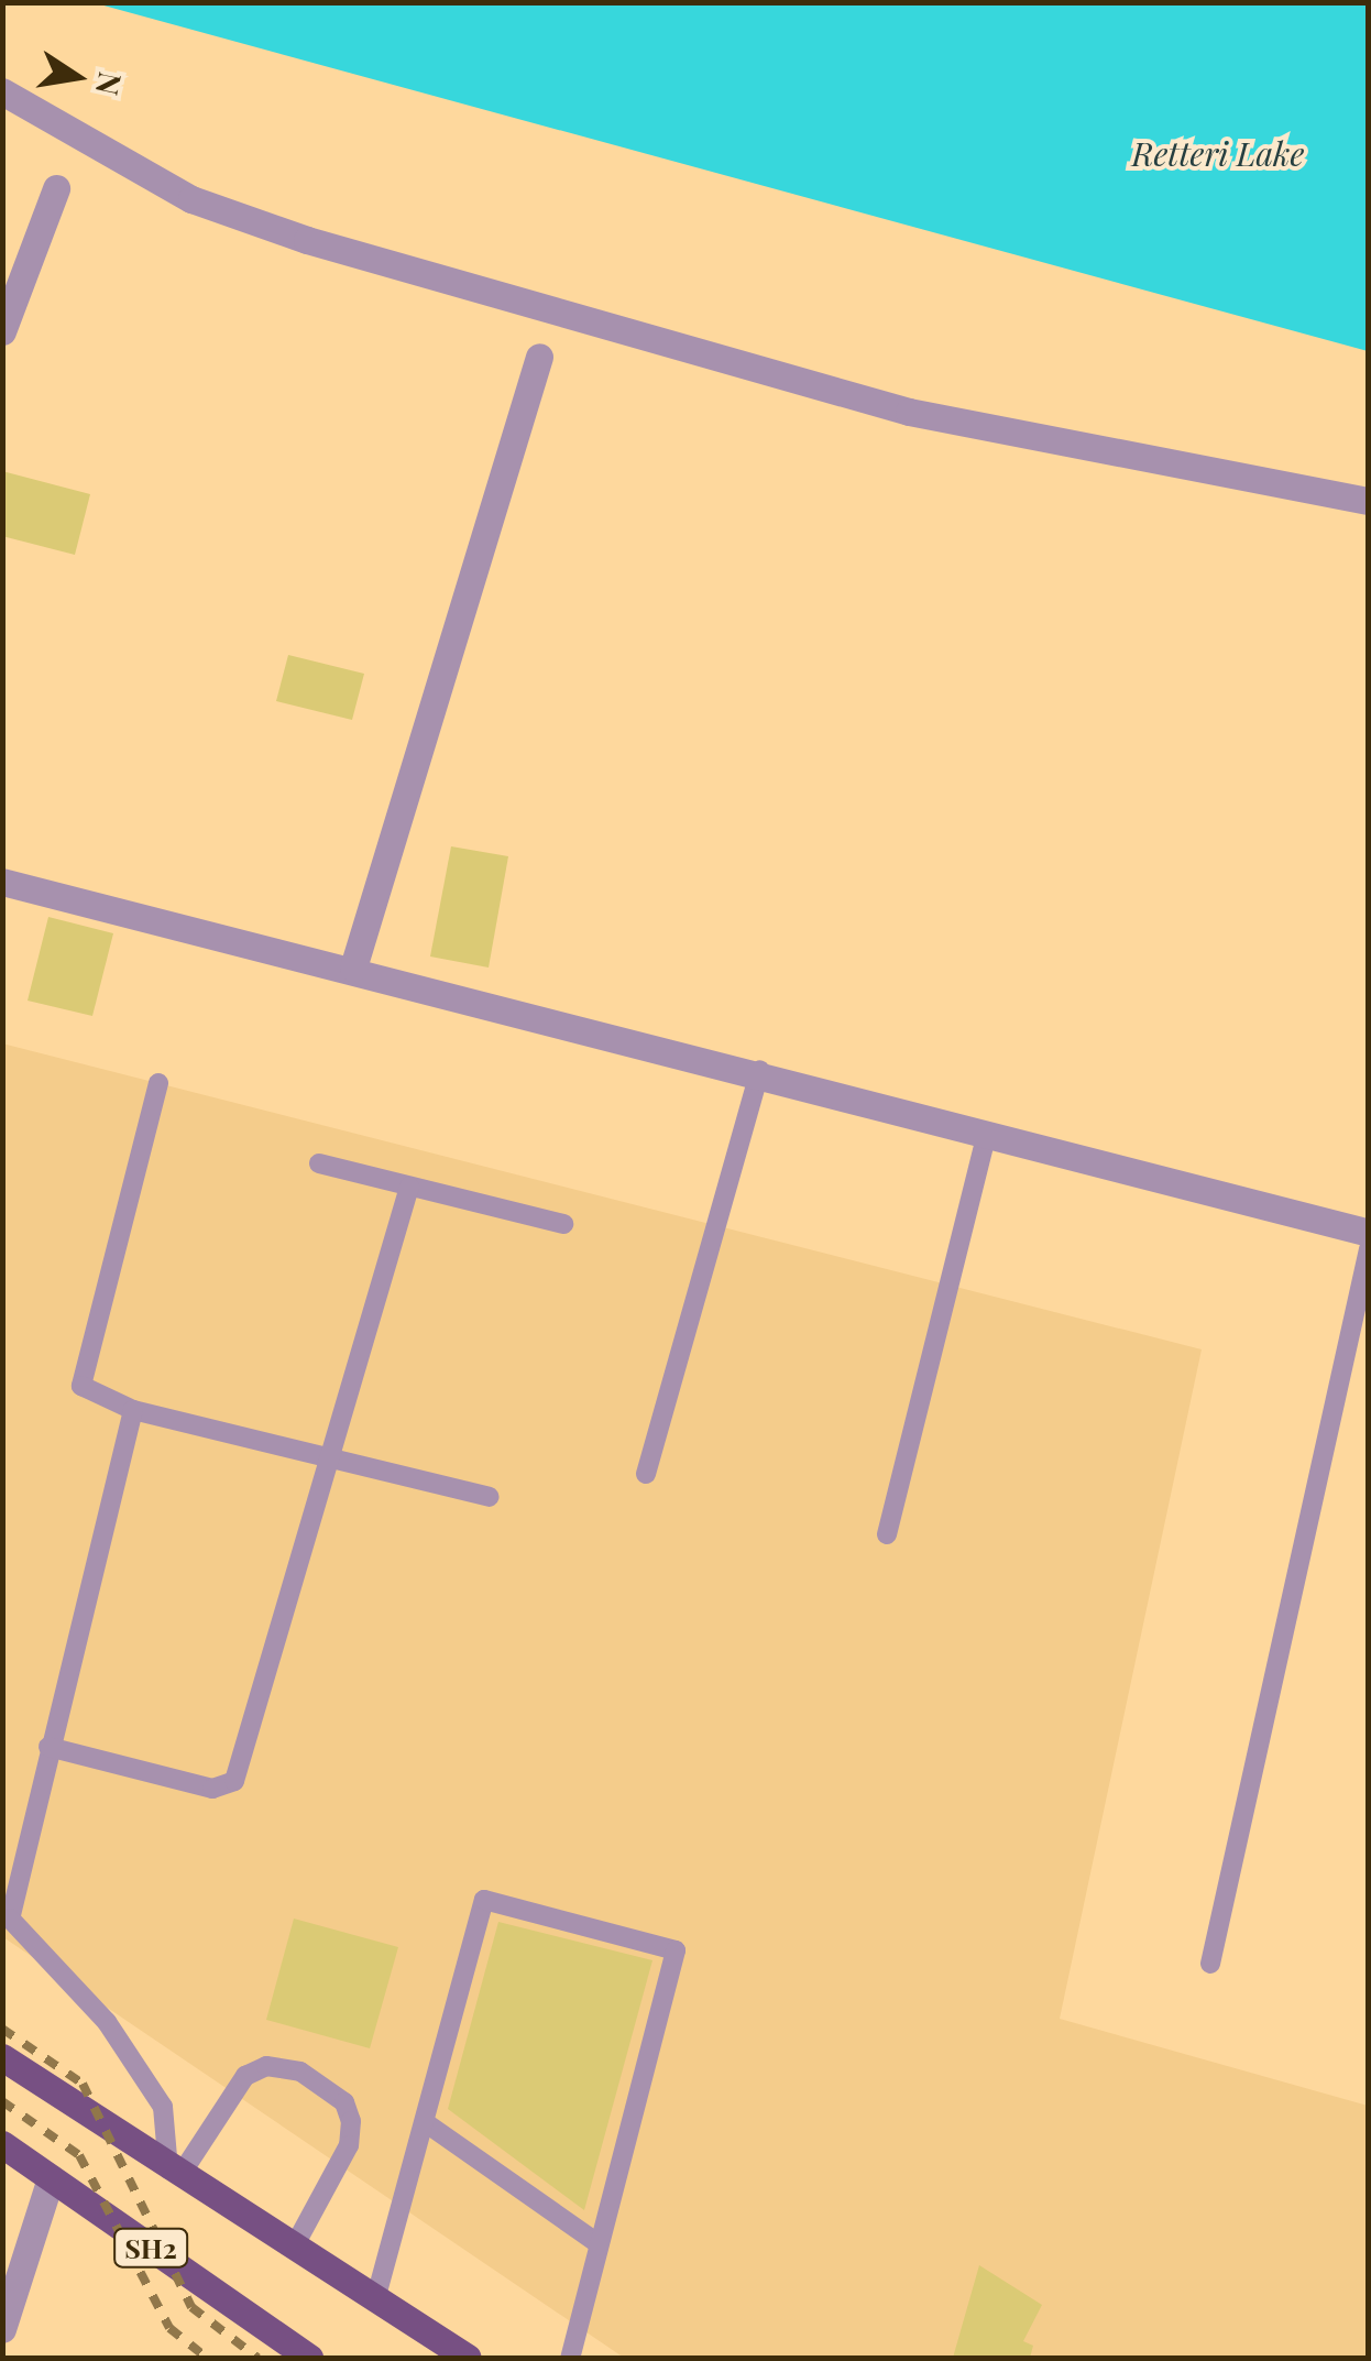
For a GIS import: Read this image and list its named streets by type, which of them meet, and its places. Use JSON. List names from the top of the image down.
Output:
{
  "streets": {
    "main road": ["SH2"]
  },
  "water": ["Retteri Lake"],
  "north": "right"
}
